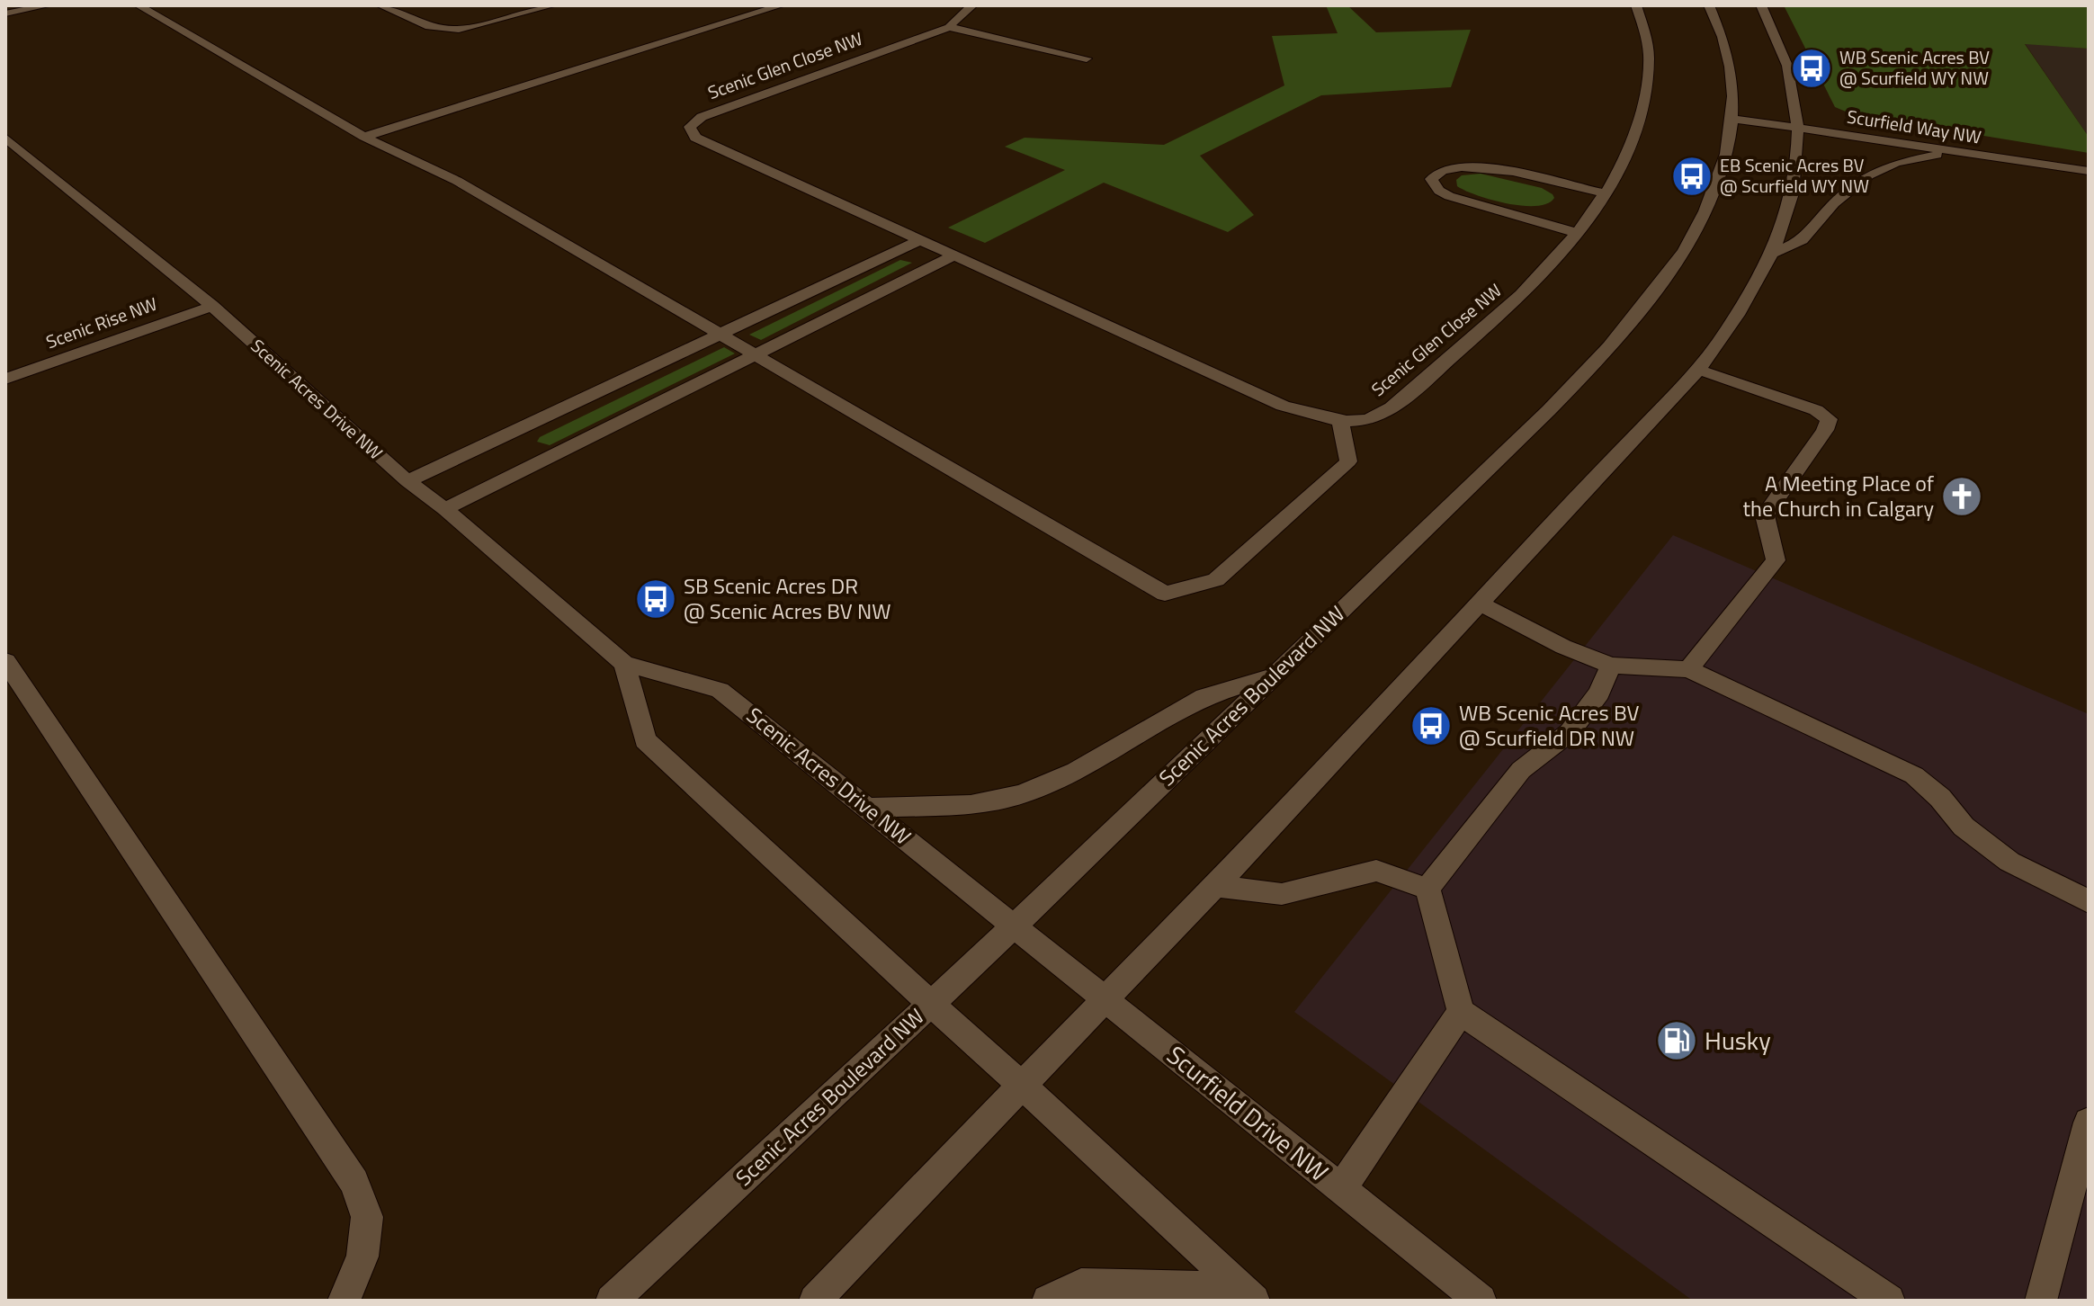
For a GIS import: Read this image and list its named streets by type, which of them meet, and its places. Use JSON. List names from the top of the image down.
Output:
{
  "streets": {
    "street": [
      "Scenic Glen Close NW",
      "Scurfield Way NW",
      "Scenic Rise NW",
      "Scenic Acres Drive NW",
      "Scenic Acres Boulevard NW",
      "Scurfield Drive NW"
    ]
  },
  "crossings": [
    ["Scurfield Way NW", "Scenic Acres Boulevard NW"],
    ["Scenic Rise NW", "Scenic Acres Drive NW"],
    ["Scenic Acres Drive NW", "Scenic Acres Boulevard NW"],
    ["Scenic Acres Drive NW", "Scurfield Drive NW"],
    ["Scenic Acres Boulevard NW", "Scurfield Drive NW"]
  ],
  "places": {
    "bus stop": [
      "WB Scenic Acres BV @ Scurfield WY NW",
      "EB Scenic Acres BV @ Scurfield WY NW",
      "SB Scenic Acres DR @ Scenic Acres BV NW",
      "WB Scenic Acres BV @ Scurfield DR NW"
    ],
    "church": ["A Meeting Place of the Church in Calgary"],
    "fuel station": ["Husky"]
  }
}
